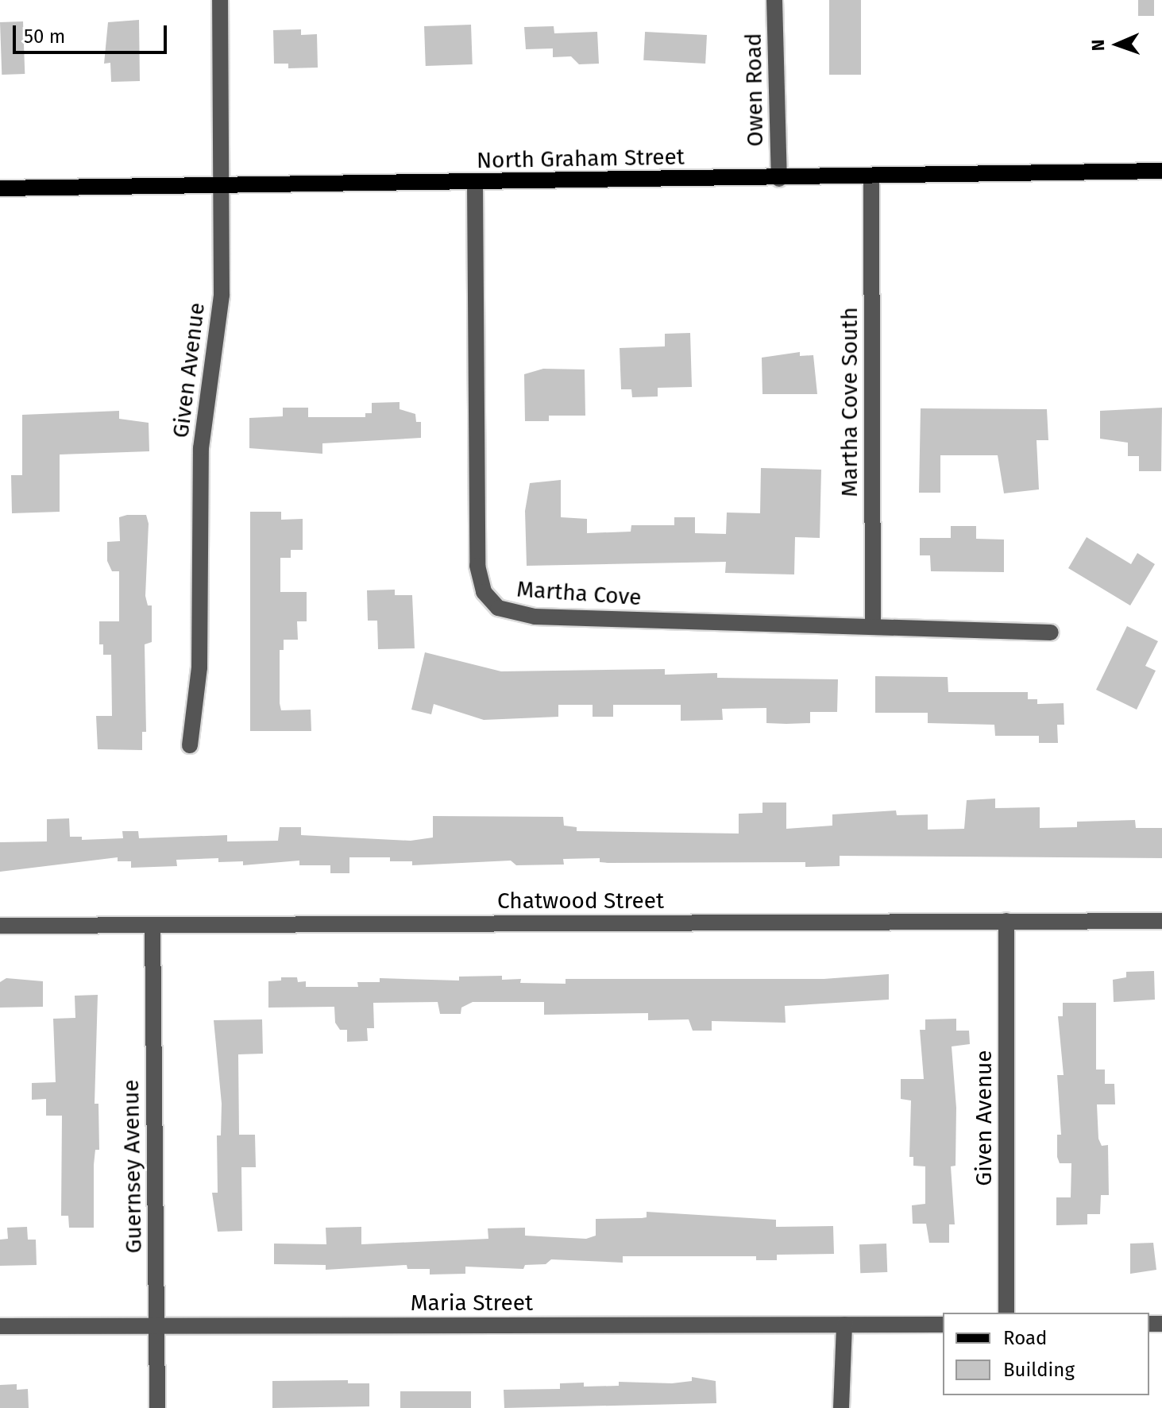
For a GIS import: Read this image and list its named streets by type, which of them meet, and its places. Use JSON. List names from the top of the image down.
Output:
{
  "streets": {
    "main road": ["North Graham Street"],
    "street": [
      "Owen Road",
      "Given Avenue",
      "Martha Cove South",
      "Martha Cove",
      "Chatwood Street",
      "Guernsey Avenue",
      "Maria Street"
    ]
  },
  "crossings": [
    ["Owen Road", "North Graham Street"],
    ["North Graham Street", "Given Avenue"],
    ["North Graham Street", "Martha Cove South"],
    ["North Graham Street", "Martha Cove"],
    ["Given Avenue", "Chatwood Street"],
    ["Martha Cove South", "Martha Cove"],
    ["Chatwood Street", "Guernsey Avenue"],
    ["Guernsey Avenue", "Maria Street"]
  ],
  "legend": ["Road", "Building"],
  "scale_bar": "50 m",
  "north": "left"
}
